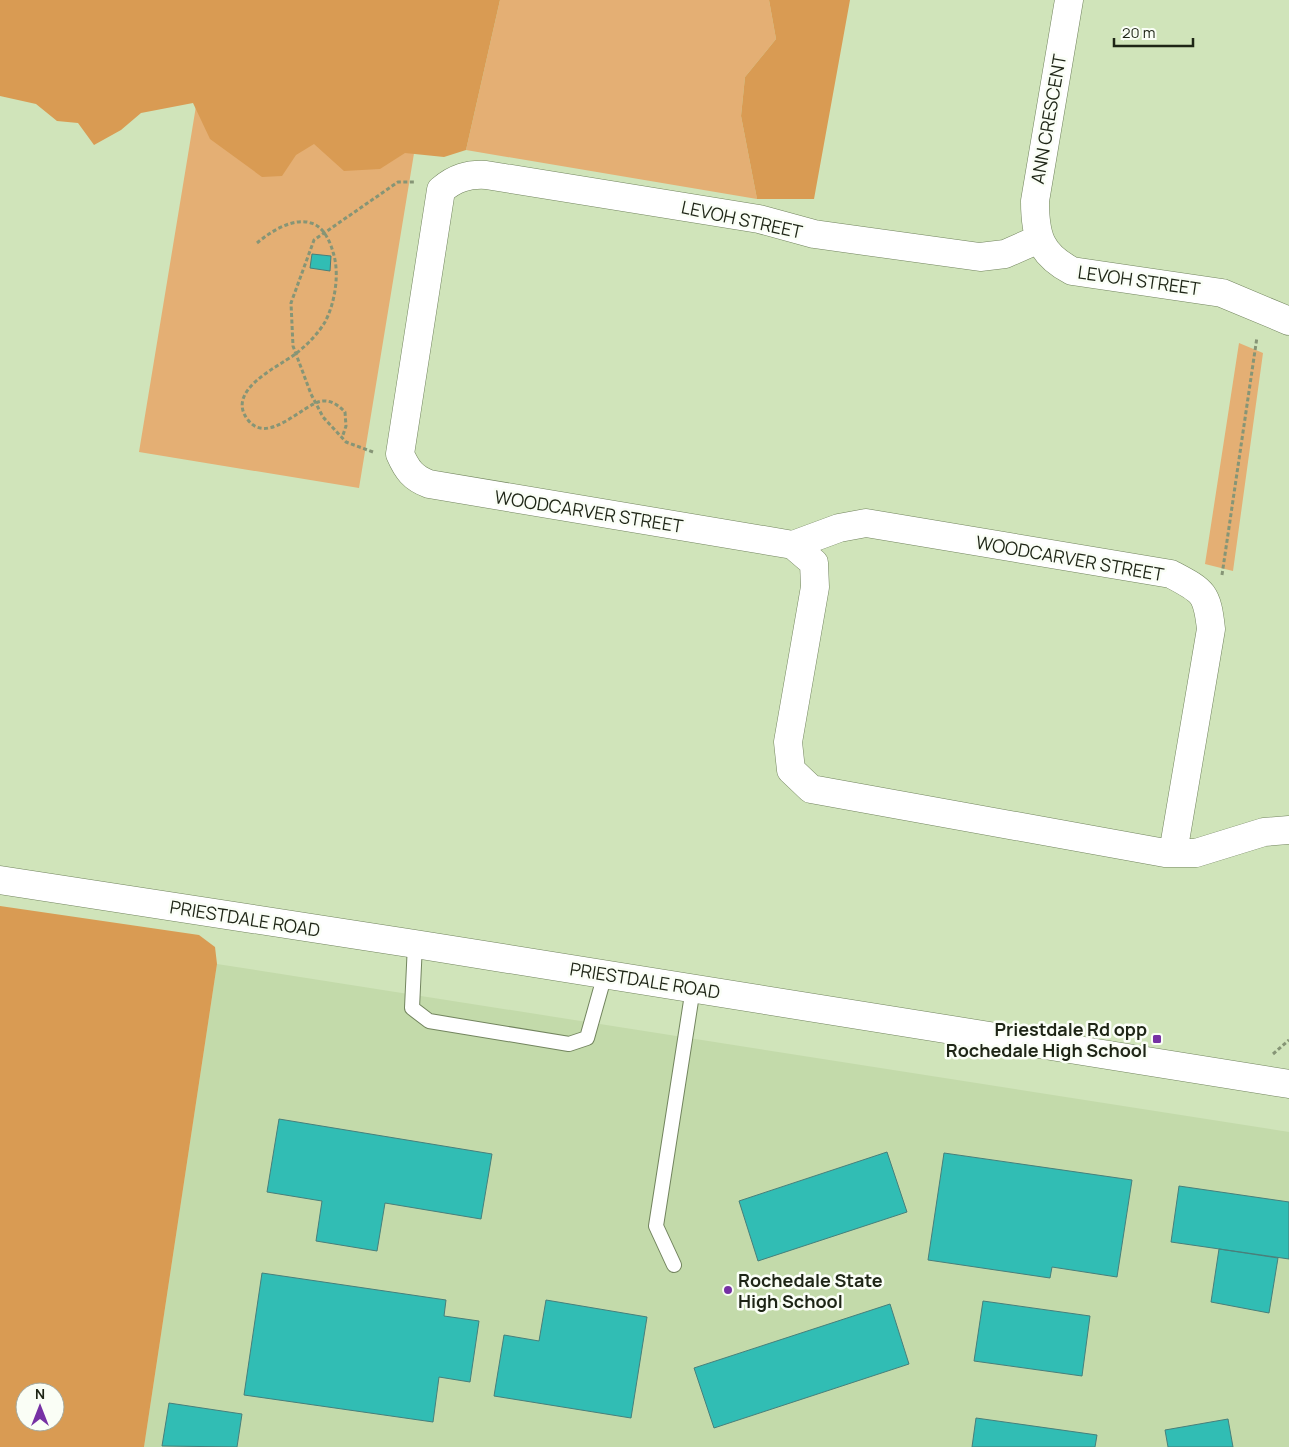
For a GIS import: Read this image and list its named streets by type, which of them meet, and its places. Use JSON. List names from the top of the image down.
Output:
{
  "streets": {
    "street": [
      "ANN CRESCENT",
      "LEVOH STREET",
      "WOODCARVER STREET",
      "PRIESTDALE ROAD"
    ]
  },
  "crossings": [
    ["ANN CRESCENT", "LEVOH STREET"]
  ],
  "places": {
    "transit": ["Priestdale Rd opp Rochedale High School"],
    "other": ["Rochedale State High School"]
  },
  "scale_bar": "20 m",
  "north": "top"
}
